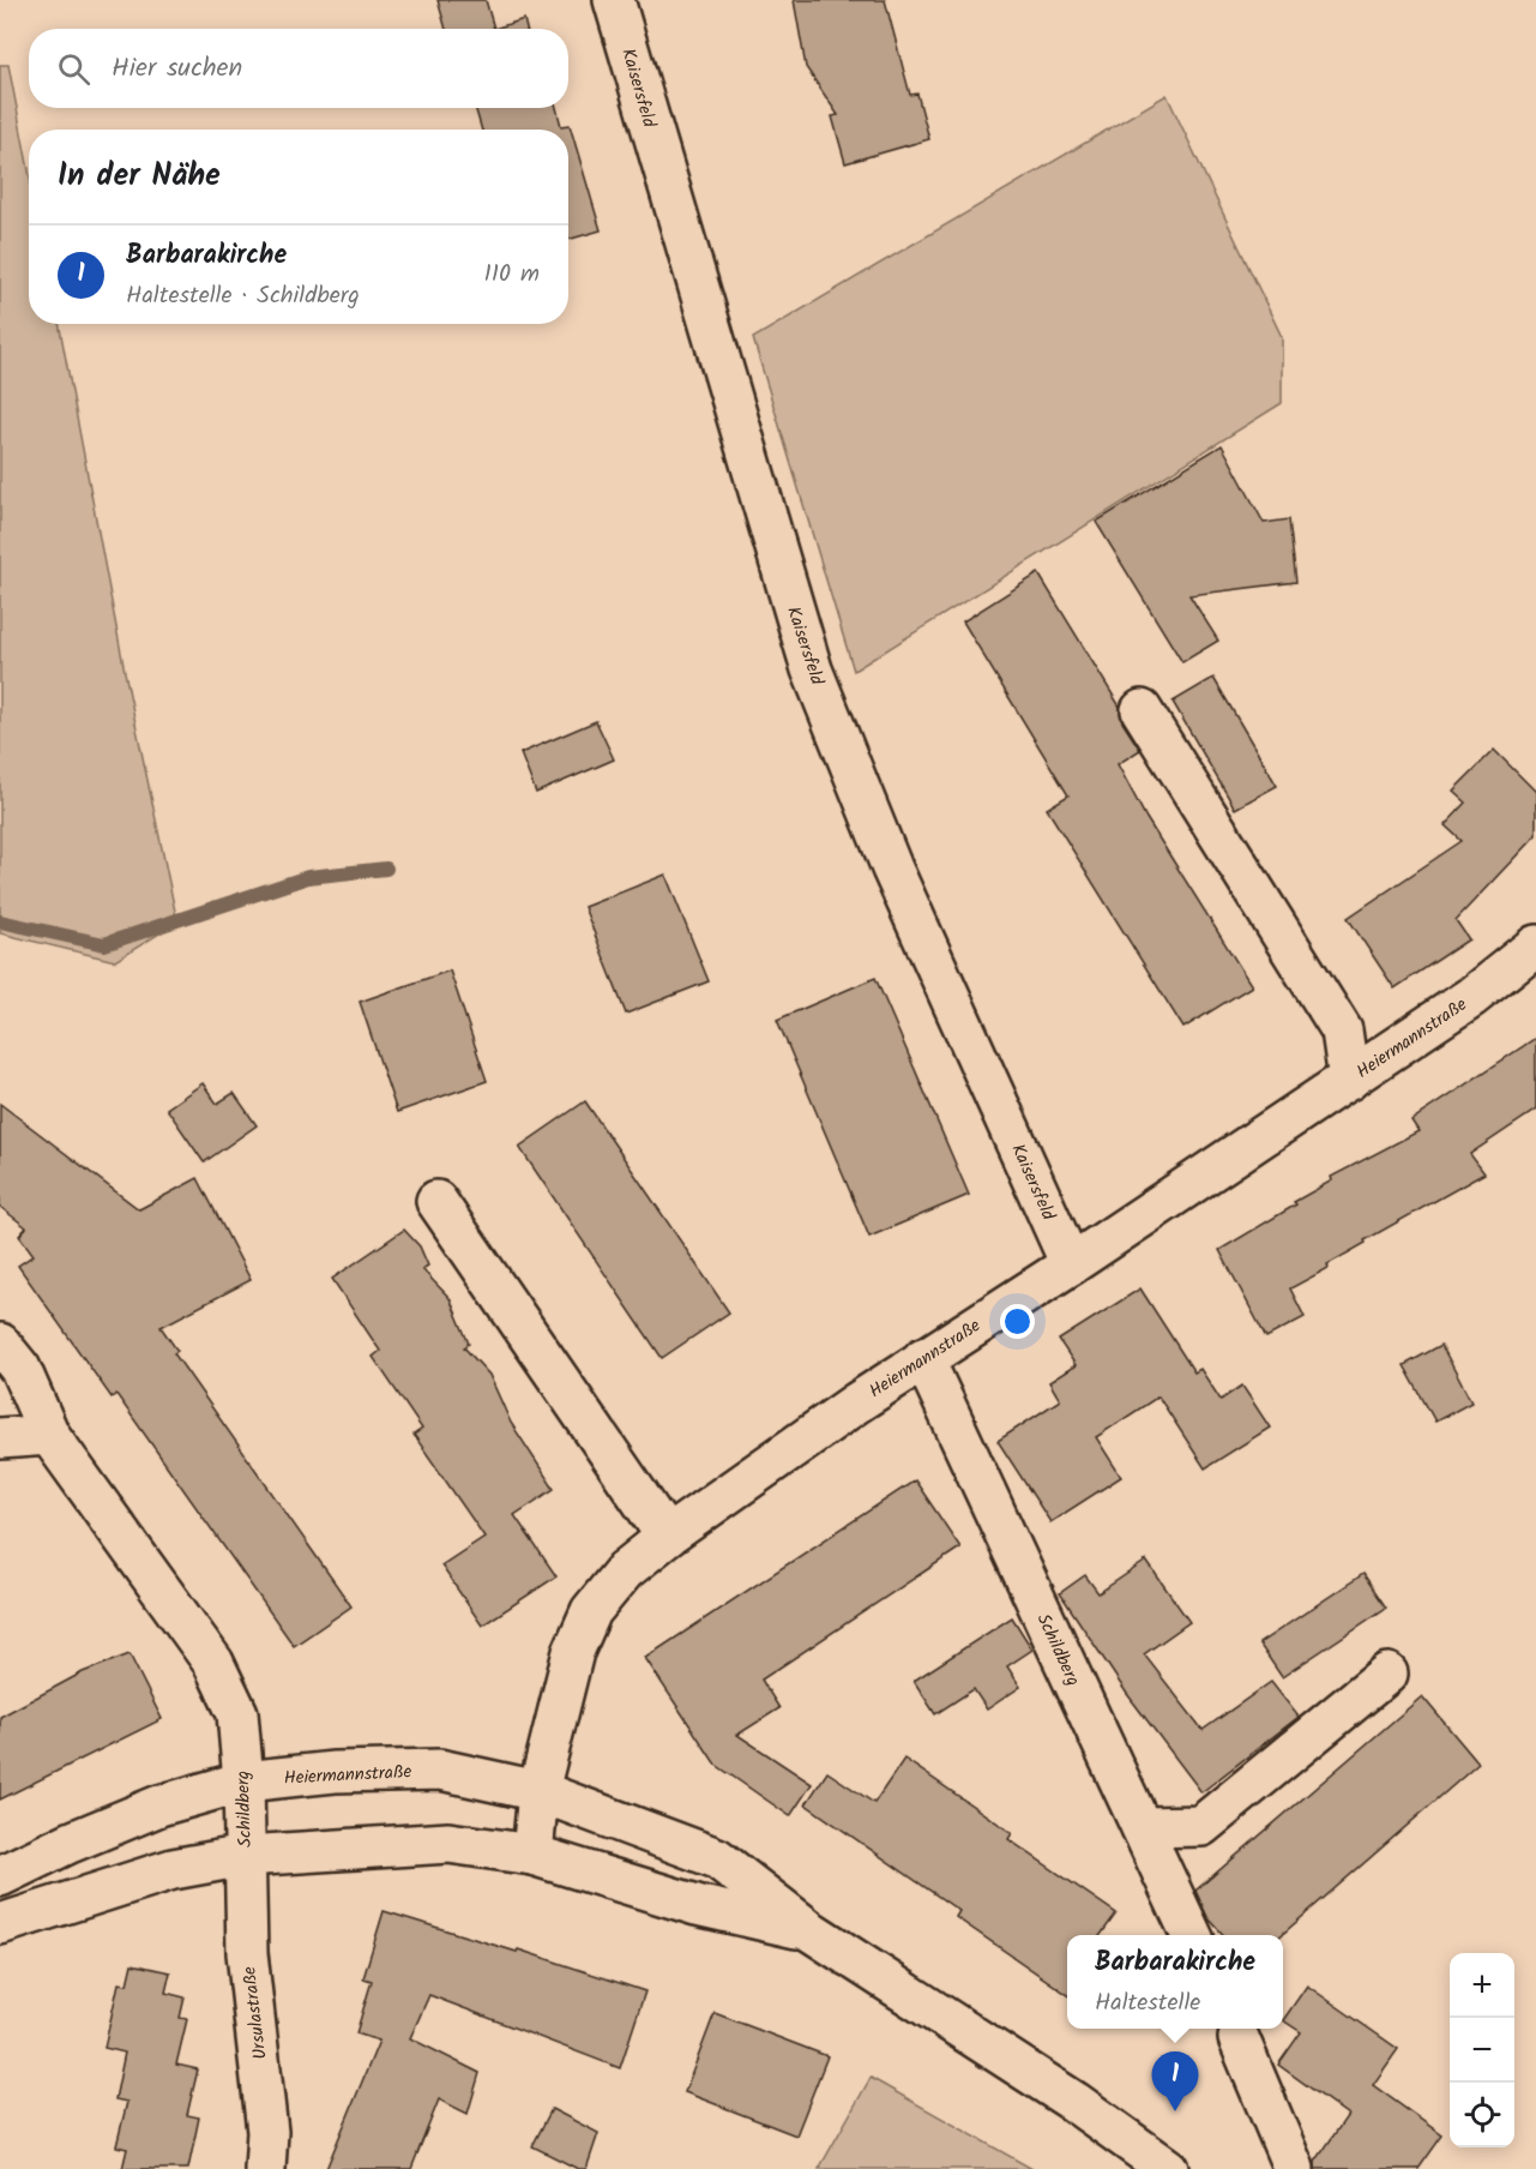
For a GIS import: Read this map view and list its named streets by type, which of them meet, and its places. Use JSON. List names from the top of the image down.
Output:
{
  "streets": {
    "street": [
      "Kaisersfeld",
      "Heiermannstraße",
      "Schildberg",
      "Ursulastraße"
    ]
  },
  "crossings": [
    ["Kaisersfeld", "Heiermannstraße"],
    ["Heiermannstraße", "Schildberg"],
    ["Schildberg", "Ursulastraße"]
  ],
  "page": {
    "search": "Hier suchen",
    "heading": "In der Nähe",
    "list": [
      {
        "mark": "1",
        "name": "Barbarakirche",
        "note": "Haltestelle · Schildberg",
        "value": "110 m"
      }
    ],
    "popup": ["Barbarakirche", "Haltestelle"],
    "map_buttons": ["+", "−"],
    "pins": "1"
  }
}
